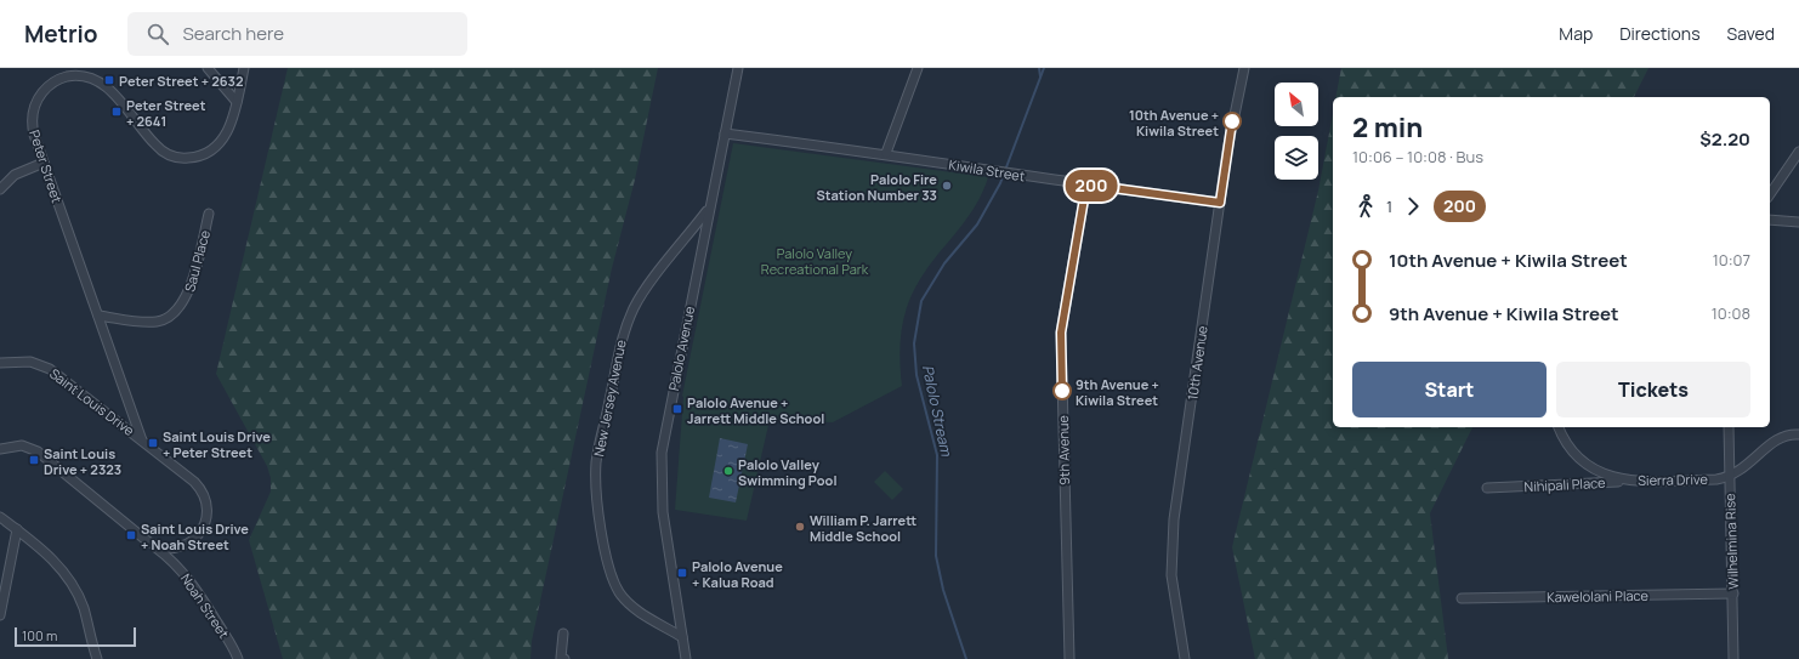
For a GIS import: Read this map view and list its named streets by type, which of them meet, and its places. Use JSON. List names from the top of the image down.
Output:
{
  "streets": {
    "street": [
      "Peter Street",
      "Kiwila Street",
      "Saul Place",
      "Palolo Avenue",
      "10th Avenue",
      "New Jersey Avenue",
      "Saint Louis Drive",
      "9th Avenue",
      "Sierra Drive",
      "Nihipali Place",
      "Wilhelmina Rise",
      "Kawelolani Place",
      "Noah Street"
    ]
  },
  "crossings": [
    ["Peter Street", "Saul Place"],
    ["Peter Street", "Saint Louis Drive"],
    ["Kiwila Street", "Palolo Avenue"],
    ["Kiwila Street", "10th Avenue"],
    ["Kiwila Street", "9th Avenue"],
    ["Palolo Avenue", "New Jersey Avenue"],
    ["Saint Louis Drive", "Noah Street"],
    ["Sierra Drive", "Nihipali Place"],
    ["Sierra Drive", "Wilhelmina Rise"],
    ["Wilhelmina Rise", "Kawelolani Place"]
  ],
  "water": ["Palolo Stream"],
  "parks": ["Palolo Valley Recreational Park"],
  "places": {
    "transit": [
      "Peter Street + 2632",
      "Peter Street + 2641",
      "Palolo Avenue + Jarrett Middle School",
      "Saint Louis Drive + Peter Street",
      "Saint Louis Drive + 2323",
      "Saint Louis Drive + Noah Street",
      "Palolo Avenue + Kalua Road"
    ],
    "other": [
      "10th Avenue + Kiwila Street",
      "Palolo Fire Station Number 33",
      "9th Avenue + Kiwila Street",
      "Palolo Valley Swimming Pool",
      "William P. Jarrett Middle School"
    ]
  },
  "lines": ["bus line 200"],
  "scale_bar": "100 m",
  "north": "top left",
  "page": {
    "header": "Metrio",
    "search": "Search here",
    "nav": ["Map", "Directions", "Saved"],
    "on_map": "200",
    "heading": ["2 min", "10:06 – 10:08 · Bus", "$2.20"],
    "legs": ["1", "200"],
    "list": [
      {
        "name": "10th Avenue + Kiwila Street",
        "value": "10:07"
      },
      {
        "name": "9th Avenue + Kiwila Street",
        "value": "10:08"
      }
    ],
    "buttons": ["Start", "Tickets"],
    "scale": "100 m"
  }
}
